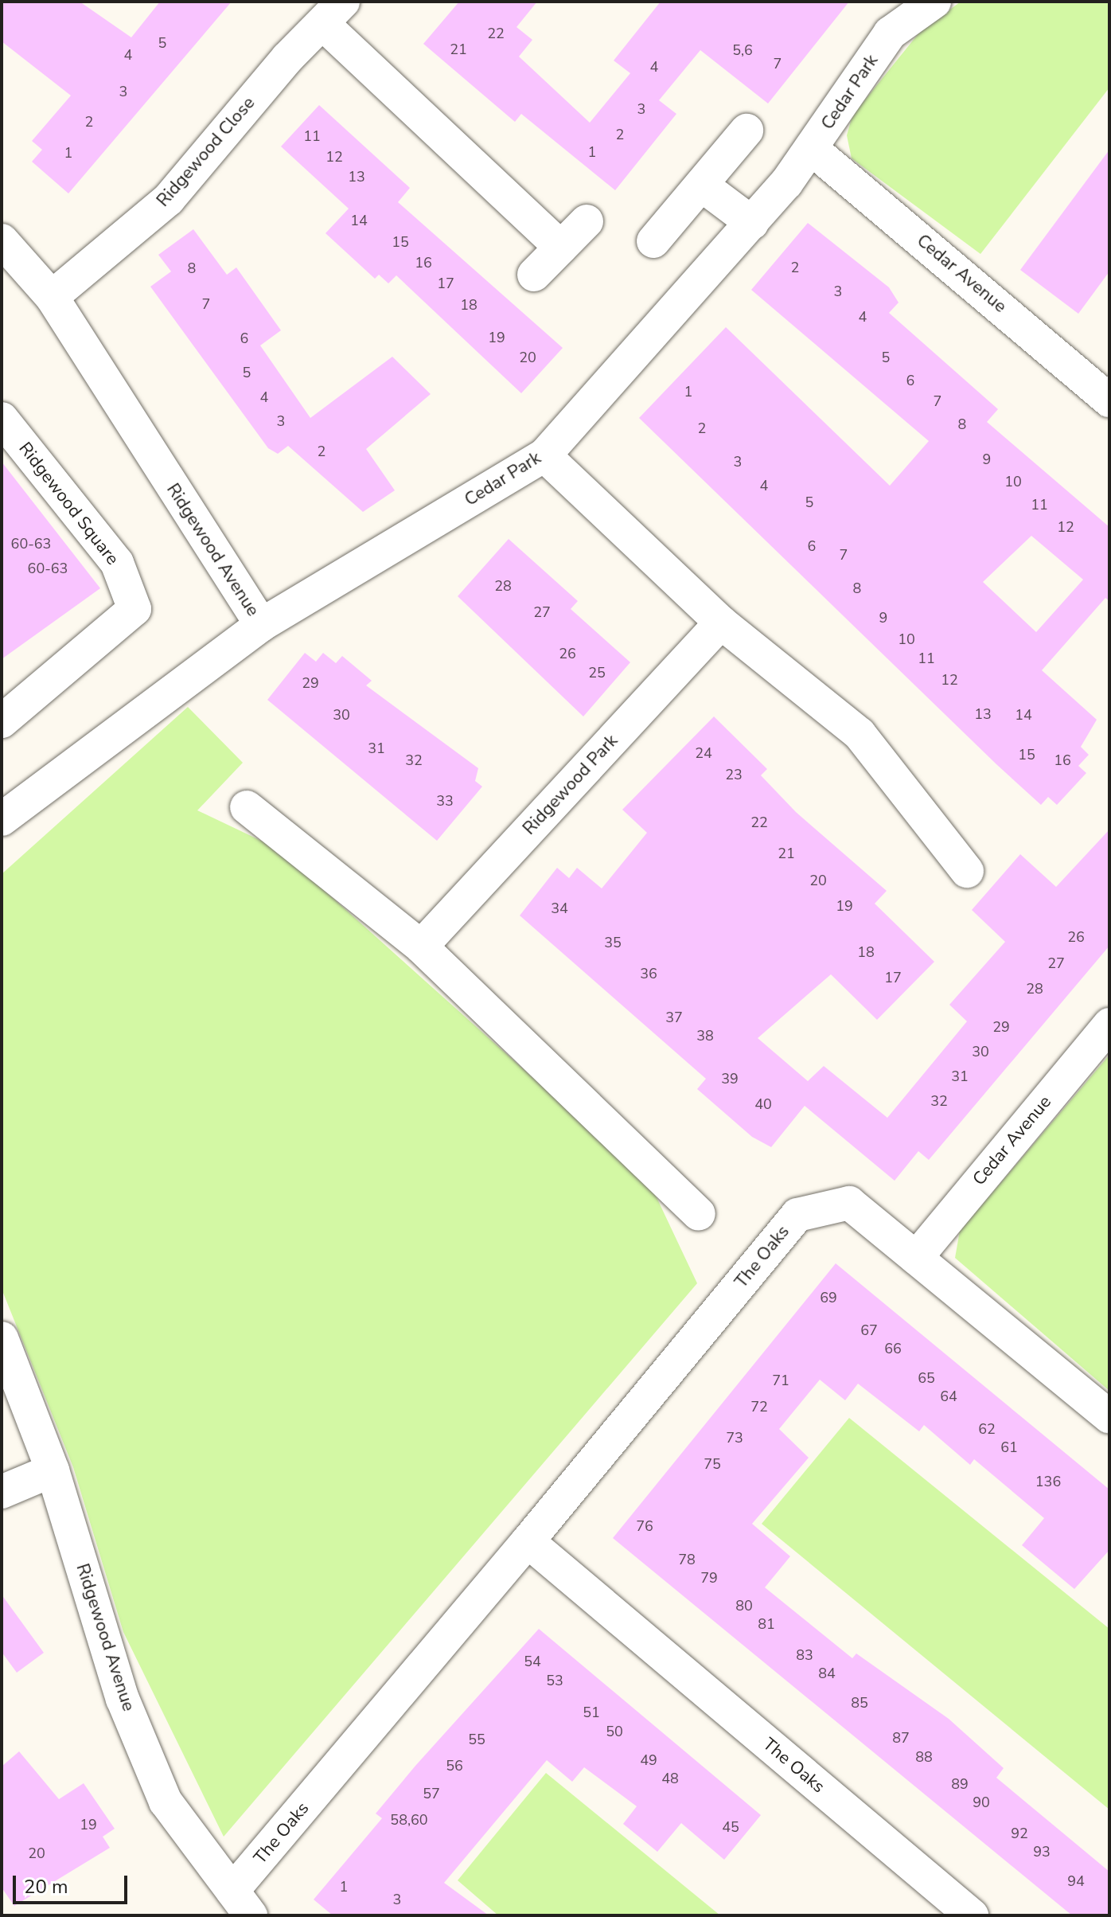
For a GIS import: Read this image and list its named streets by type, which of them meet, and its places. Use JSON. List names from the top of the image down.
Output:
{
  "streets": {
    "street": [
      "Cedar Park",
      "Ridgewood Close",
      "Cedar Avenue",
      "Ridgewood Square",
      "Ridgewood Avenue",
      "Ridgewood Park",
      "The Oaks"
    ]
  },
  "crossings": [
    ["Cedar Park", "Cedar Avenue"],
    ["Cedar Park", "Ridgewood Avenue"],
    ["Ridgewood Close", "Ridgewood Avenue"],
    ["Cedar Avenue", "The Oaks"],
    ["Ridgewood Avenue", "The Oaks"]
  ],
  "house_numbers": [
    "22",
    "5",
    "21",
    "5,6",
    "4",
    "7",
    "4",
    "3",
    "3",
    "2",
    "2",
    "11",
    "1",
    "1",
    "12",
    "13",
    "14",
    "15",
    "16",
    "2",
    "8",
    "17",
    "3",
    "7",
    "18",
    "4",
    "19",
    "6",
    "20",
    "5",
    "5",
    "6",
    "1",
    "4",
    "7",
    "3",
    "8",
    "2",
    "2",
    "9",
    "3",
    "10",
    "4",
    "5",
    "11",
    "12",
    "60-63",
    "6",
    "7",
    "60-63",
    "28",
    "8",
    "27",
    "9",
    "10",
    "26",
    "11",
    "25",
    "12",
    "29",
    "13",
    "30",
    "14",
    "31",
    "24",
    "15",
    "32",
    "16",
    "23",
    "33",
    "22",
    "21",
    "20",
    "19",
    "34",
    "26",
    "35",
    "18",
    "27",
    "36",
    "17",
    "28",
    "37",
    "29",
    "38",
    "30",
    "31",
    "39",
    "32",
    "40",
    "69",
    "67",
    "66",
    "65",
    "71",
    "64",
    "72",
    "62",
    "73",
    "61",
    "75",
    "136",
    "76",
    "78",
    "79",
    "80",
    "81",
    "83",
    "54",
    "84",
    "53",
    "85",
    "51",
    "50",
    "87",
    "55",
    "88",
    "49",
    "56",
    "48",
    "89",
    "57",
    "90",
    "58,60",
    "19",
    "45",
    "92",
    "93",
    "20",
    "94",
    "1",
    "3"
  ],
  "scale_bar": "20 m"
}
